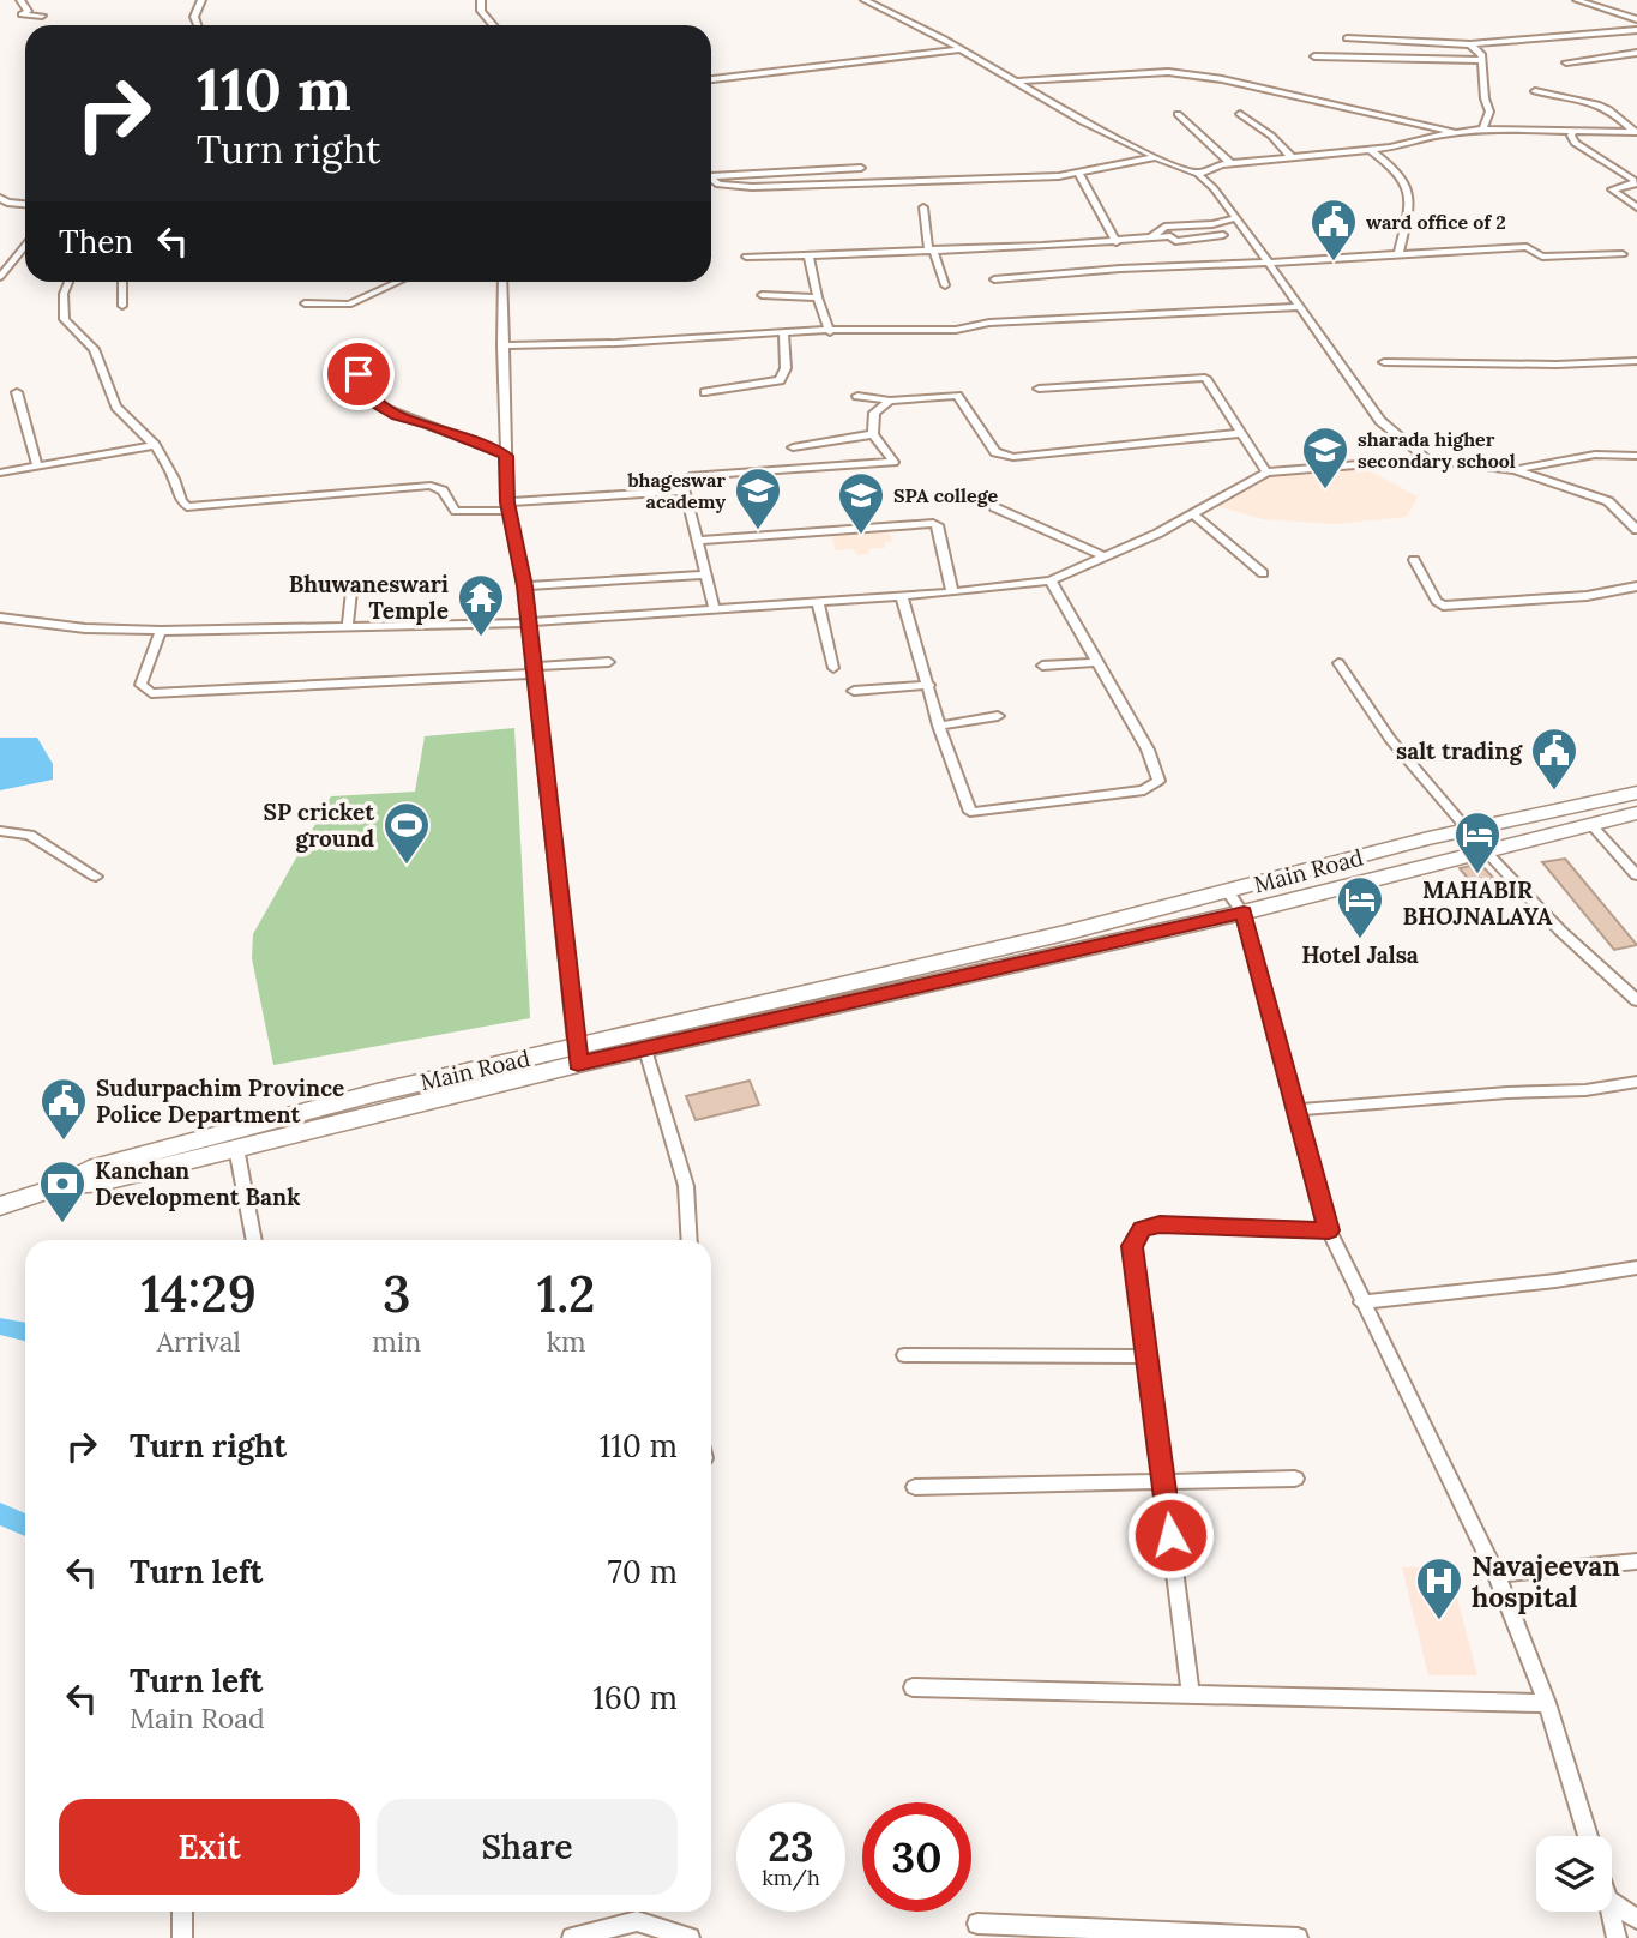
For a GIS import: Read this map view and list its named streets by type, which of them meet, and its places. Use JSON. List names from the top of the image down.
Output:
{
  "streets": {
    "main road": ["Main Road"]
  },
  "places": {
    "public building": ["ward office of 2", "salt trading", "Sudurpachim Province Police Department"],
    "school or university": ["sharada higher secondary school", "bhageswar academy", "SPA college"],
    "temple": ["Bhuwaneswari Temple"],
    "sports": ["SP cricket ground"],
    "hotel": ["MAHABIR BHOJNALAYA", "Hotel Jalsa"],
    "bank": ["Kanchan Development Bank"],
    "hospital": ["Navajeevan hospital"]
  },
  "page": {
    "turn": ["110 m", "Turn right"],
    "then": "Then",
    "eta": [
      "14:29",
      "Arrival",
      "3",
      "min",
      "1.2",
      "km"
    ],
    "list": [
      {
        "name": "Turn right",
        "value": "110 m"
      },
      {
        "name": "Turn left",
        "value": "70 m"
      },
      {
        "name": "Turn left",
        "note": "Main Road",
        "value": "160 m"
      }
    ],
    "buttons": ["Exit", "Share"],
    "speed": "23 km/h",
    "limit": "30"
  }
}
